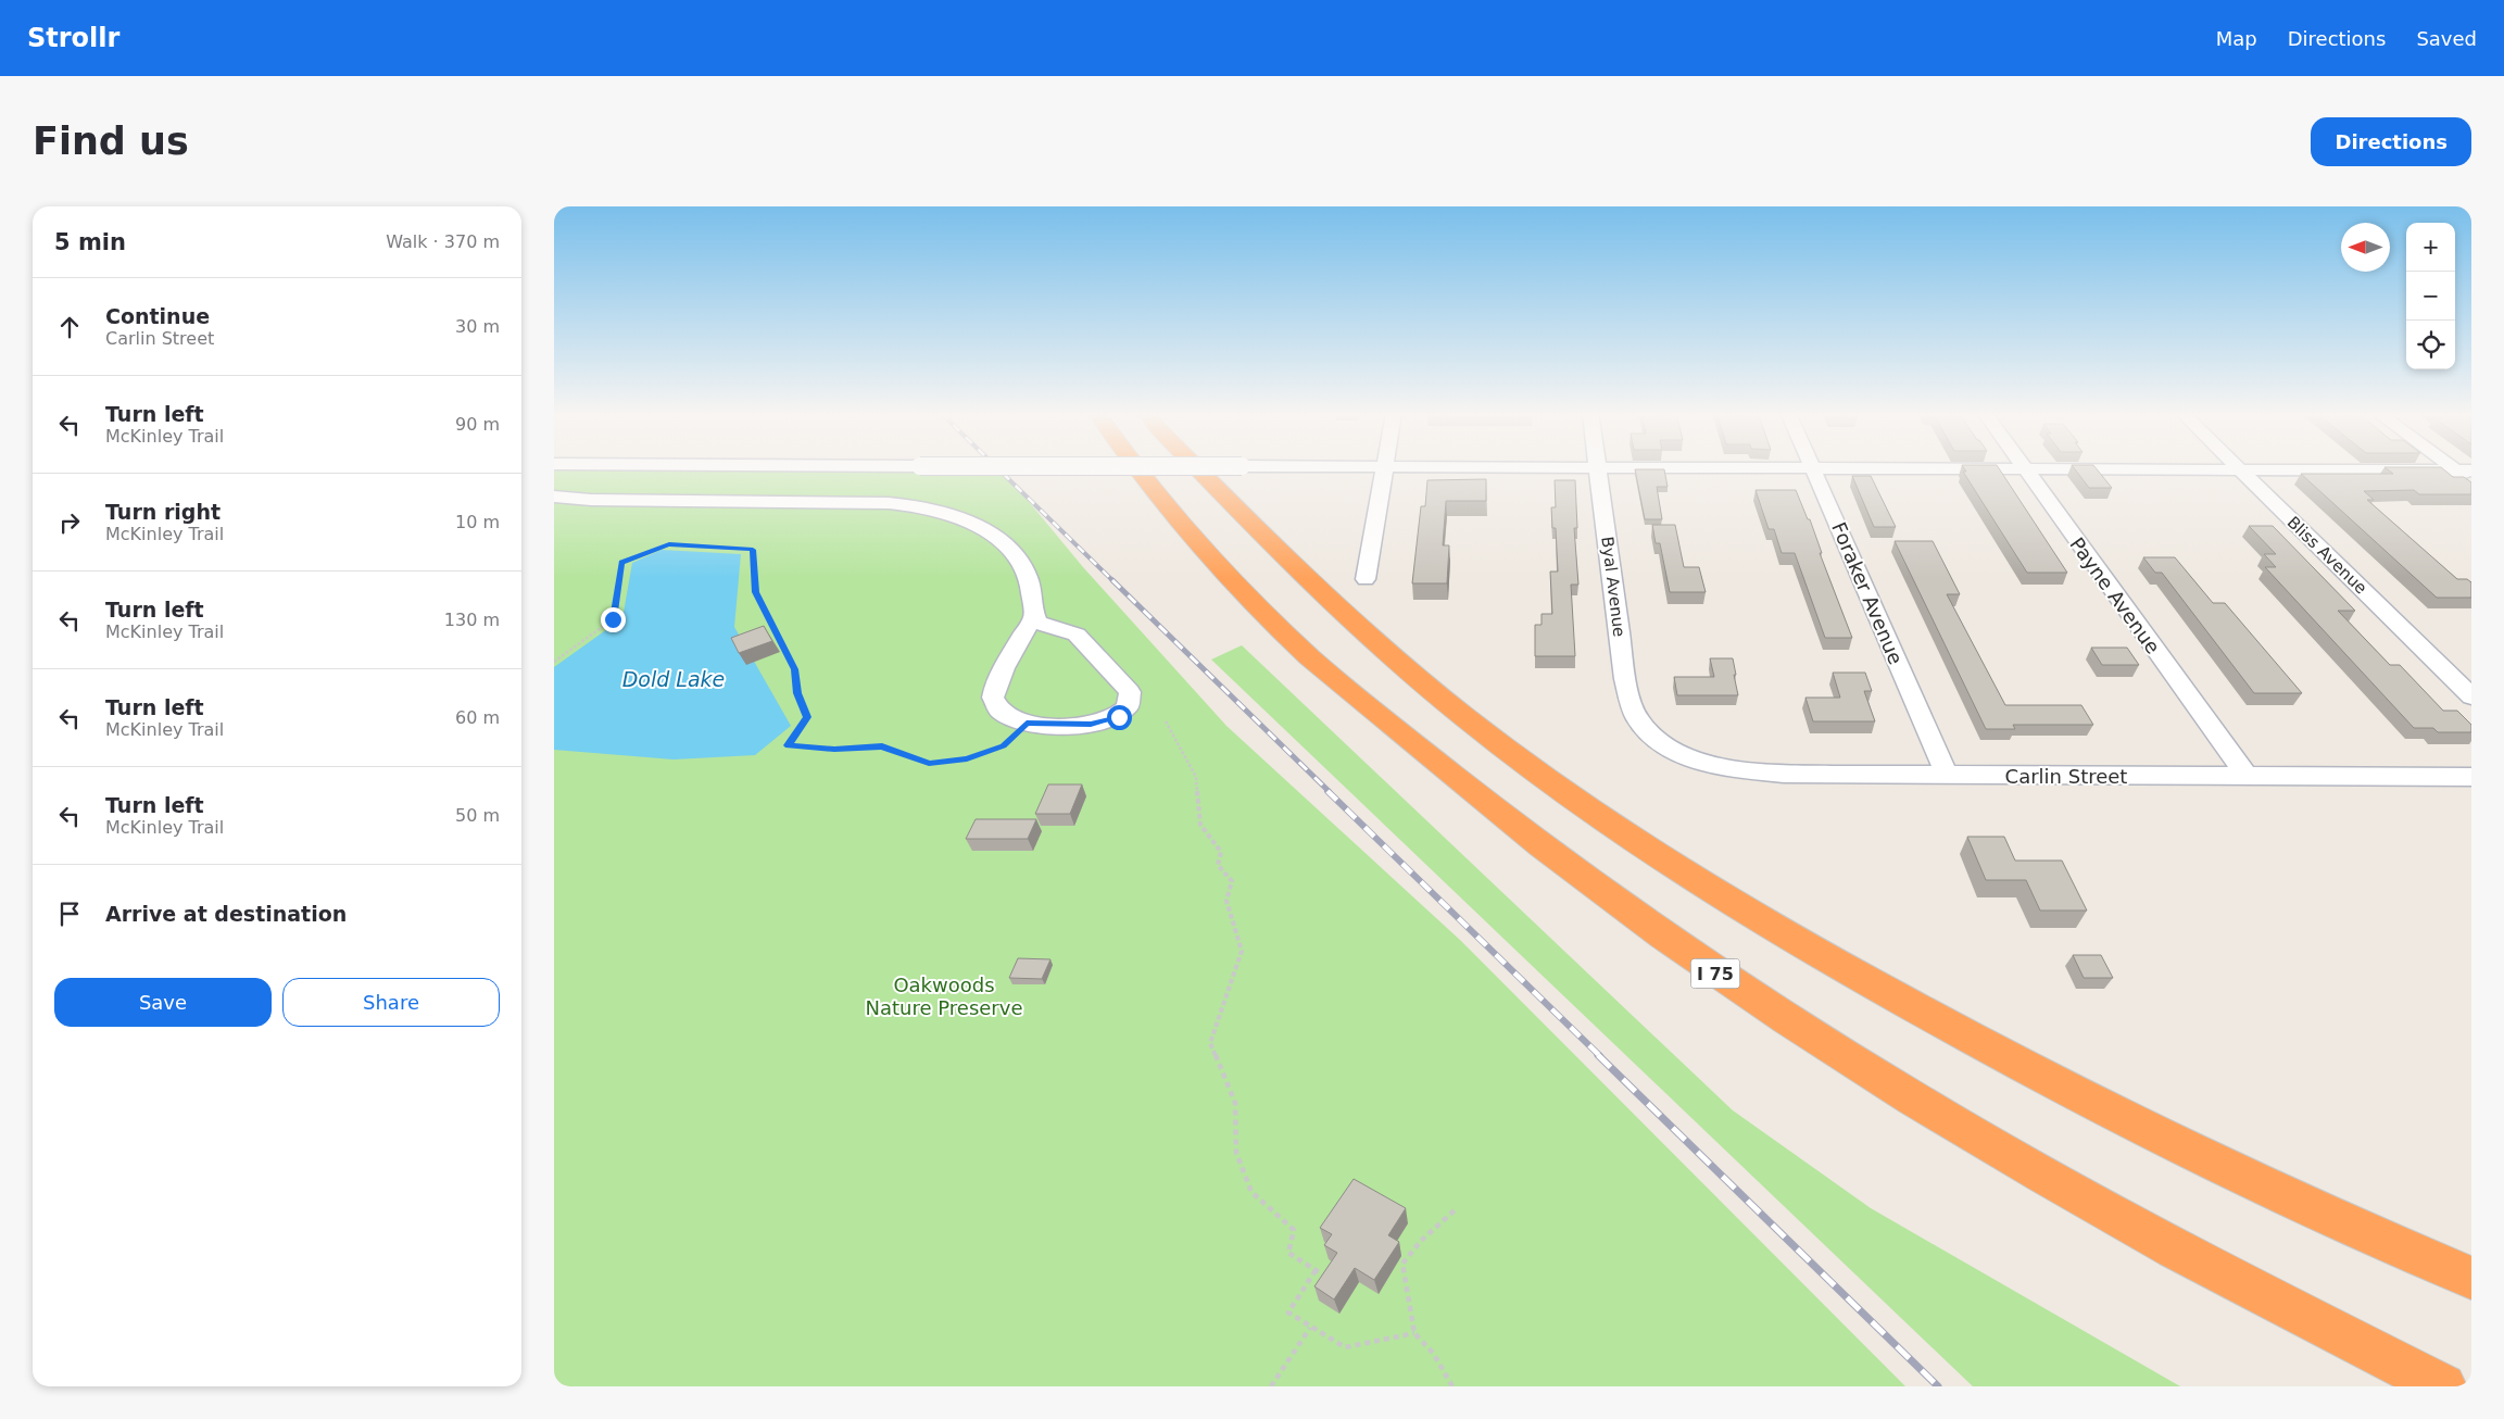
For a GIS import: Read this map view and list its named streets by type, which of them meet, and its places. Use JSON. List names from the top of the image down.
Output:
{
  "streets": {
    "highway": ["I 75"],
    "street": [
      "Bliss Avenue",
      "Byal Avenue",
      "Foraker Avenue",
      "Payne Avenue",
      "Carlin Street"
    ]
  },
  "crossings": [
    ["Byal Avenue", "Carlin Street"],
    ["Foraker Avenue", "Carlin Street"],
    ["Payne Avenue", "Carlin Street"]
  ],
  "water": ["Dold Lake"],
  "parks": ["Oakwoods Nature Preserve"],
  "north": "left",
  "page": {
    "header": "Strollr",
    "nav": ["Map", "Directions", "Saved"],
    "buttons": [
      "Directions",
      ["Save", "Share"]
    ],
    "title": "Find us",
    "heading": ["5 min", "Walk · 370 m"],
    "map_buttons": ["+", "−"],
    "list": [
      ["Continue", "Carlin Street", "30 m"],
      ["Turn left", "McKinley Trail", "90 m"],
      ["Turn right", "McKinley Trail", "10 m"],
      ["Turn left", "McKinley Trail", "130 m"],
      ["Turn left", "McKinley Trail", "60 m"],
      ["Turn left", "McKinley Trail", "50 m"],
      "Arrive at destination"
    ]
  }
}
